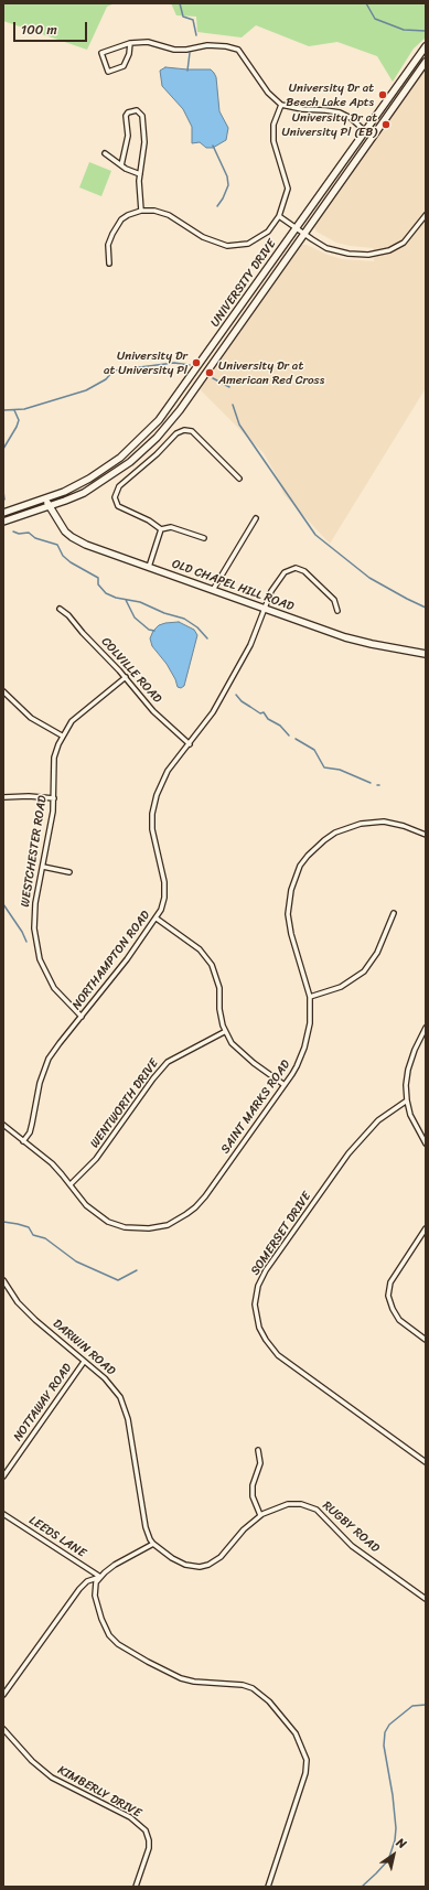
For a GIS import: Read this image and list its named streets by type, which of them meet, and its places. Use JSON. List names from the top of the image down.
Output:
{
  "streets": {
    "main road": ["UNIVERSITY DRIVE", "OLD CHAPEL HILL ROAD"],
    "street": [
      "COLVILLE ROAD",
      "WESTCHESTER ROAD",
      "NORTHAMPTON ROAD",
      "WENTWORTH DRIVE",
      "SAINT MARKS ROAD",
      "SOMERSET DRIVE",
      "DARWIN ROAD",
      "NOTTAWAY ROAD",
      "RUGBY ROAD",
      "LEEDS LANE",
      "KIMBERLY DRIVE"
    ]
  },
  "crossings": [
    ["UNIVERSITY DRIVE", "OLD CHAPEL HILL ROAD"],
    ["OLD CHAPEL HILL ROAD", "NORTHAMPTON ROAD"],
    ["COLVILLE ROAD", "WESTCHESTER ROAD"],
    ["COLVILLE ROAD", "NORTHAMPTON ROAD"],
    ["WESTCHESTER ROAD", "NORTHAMPTON ROAD"],
    ["NORTHAMPTON ROAD", "SAINT MARKS ROAD"],
    ["WENTWORTH DRIVE", "SAINT MARKS ROAD"],
    ["DARWIN ROAD", "NOTTAWAY ROAD"],
    ["DARWIN ROAD", "RUGBY ROAD"]
  ],
  "places": [
    "University Dr at Beech Lake Apts",
    "University Dr at University Pl (EB)",
    "University Dr at University Pl",
    "University Dr at American Red Cross"
  ],
  "scale_bar": "100 m",
  "north": "top right"
}
